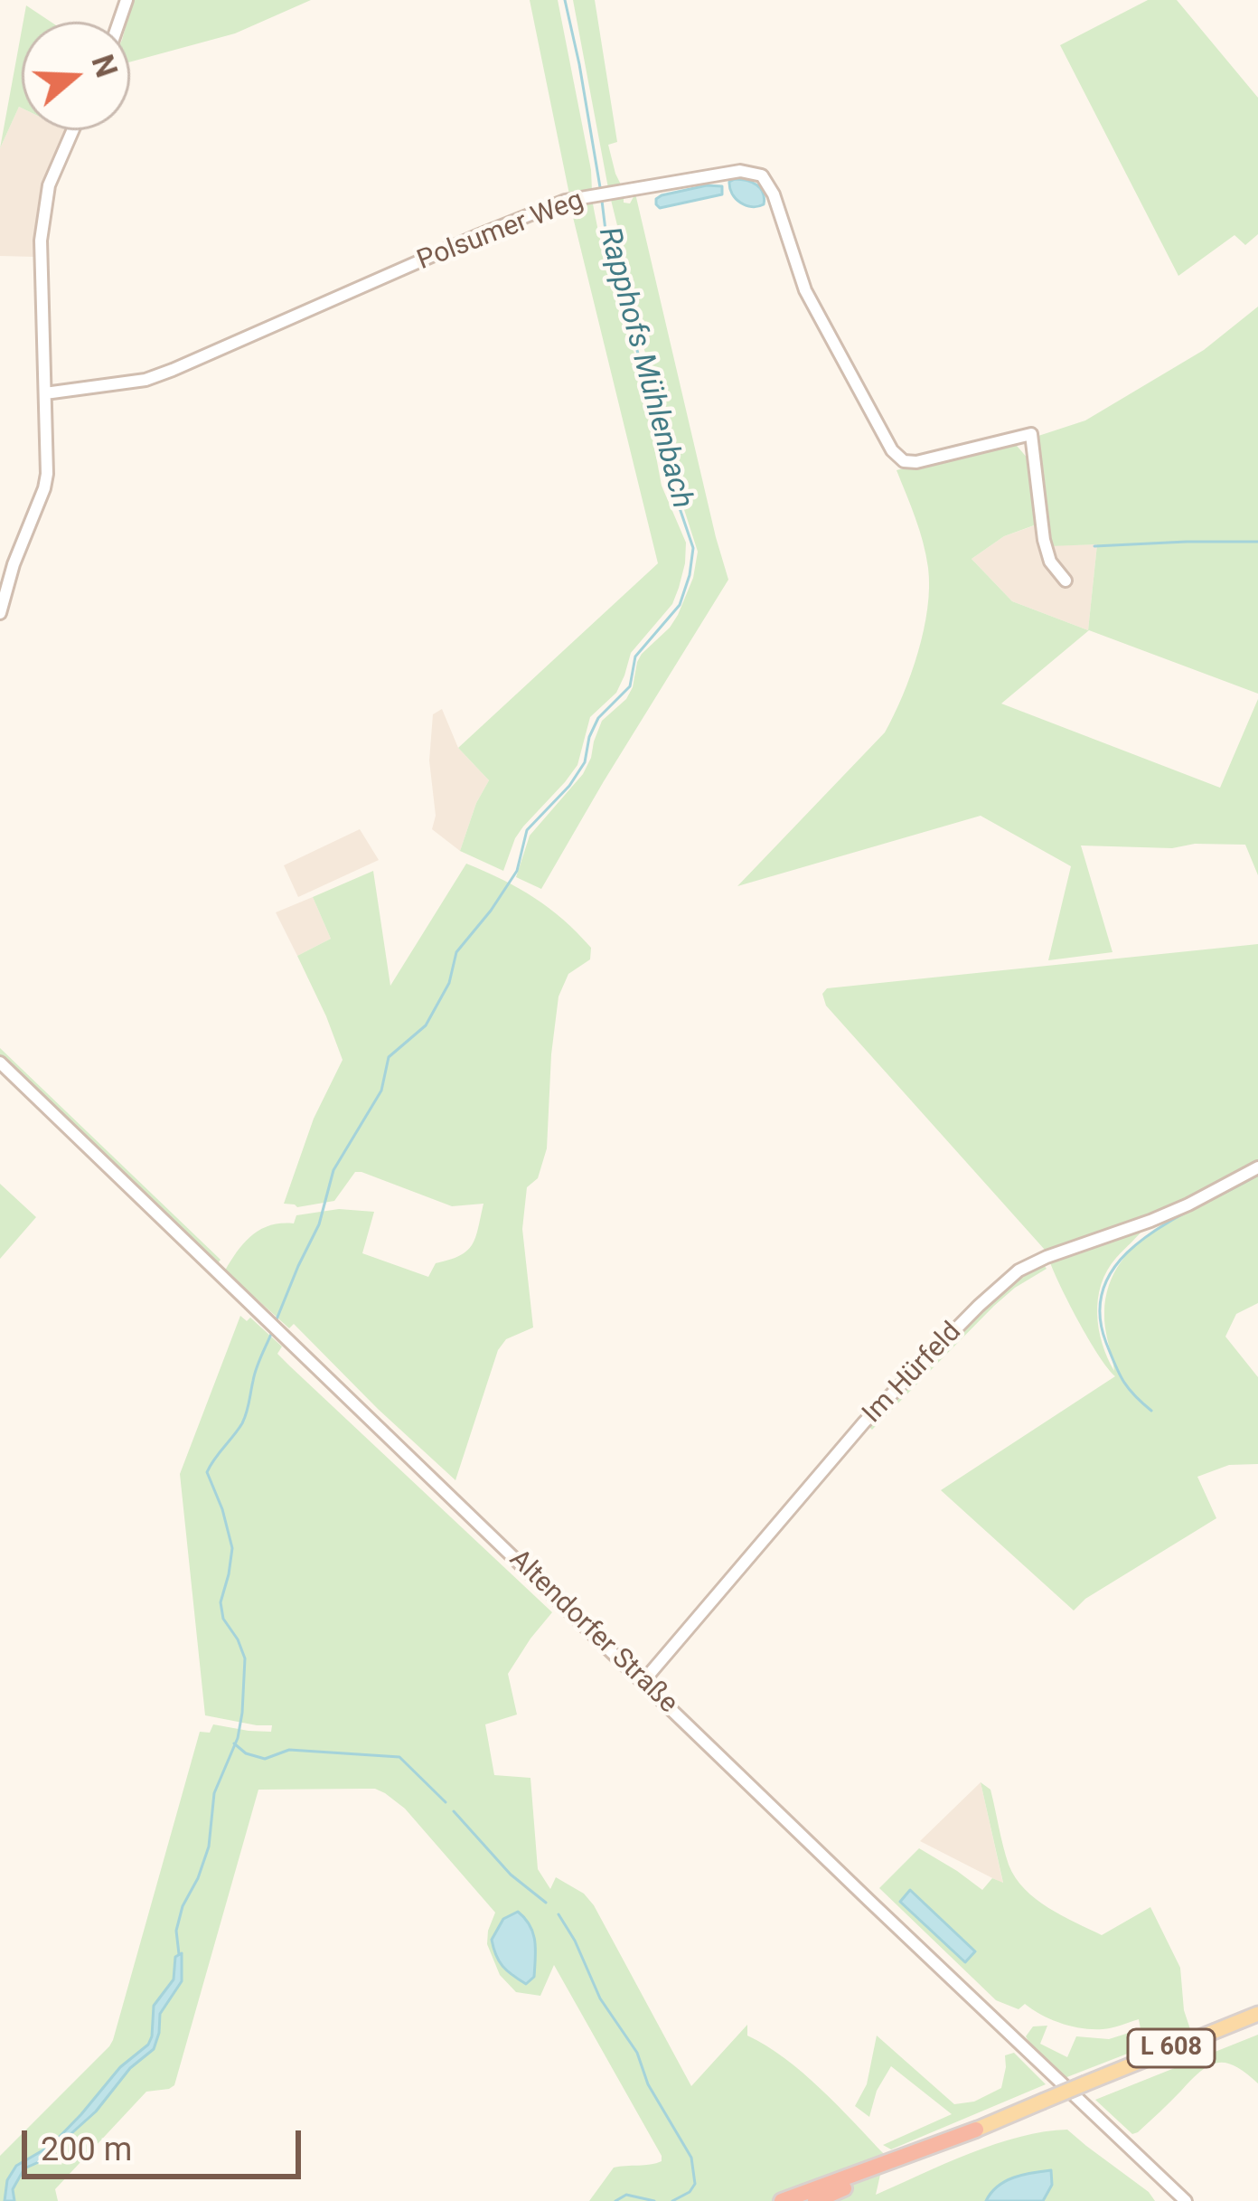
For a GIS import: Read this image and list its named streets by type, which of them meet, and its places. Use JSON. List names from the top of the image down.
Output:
{
  "streets": {
    "main road": ["L 608"],
    "street": ["Polsumer Weg", "Im Hürfeld", "Altendorfer Straße"]
  },
  "crossings": [
    ["Im Hürfeld", "Altendorfer Straße"]
  ],
  "water": ["Rapphofs Mühlenbach"],
  "scale_bar": "200 m",
  "north": "right"
}
